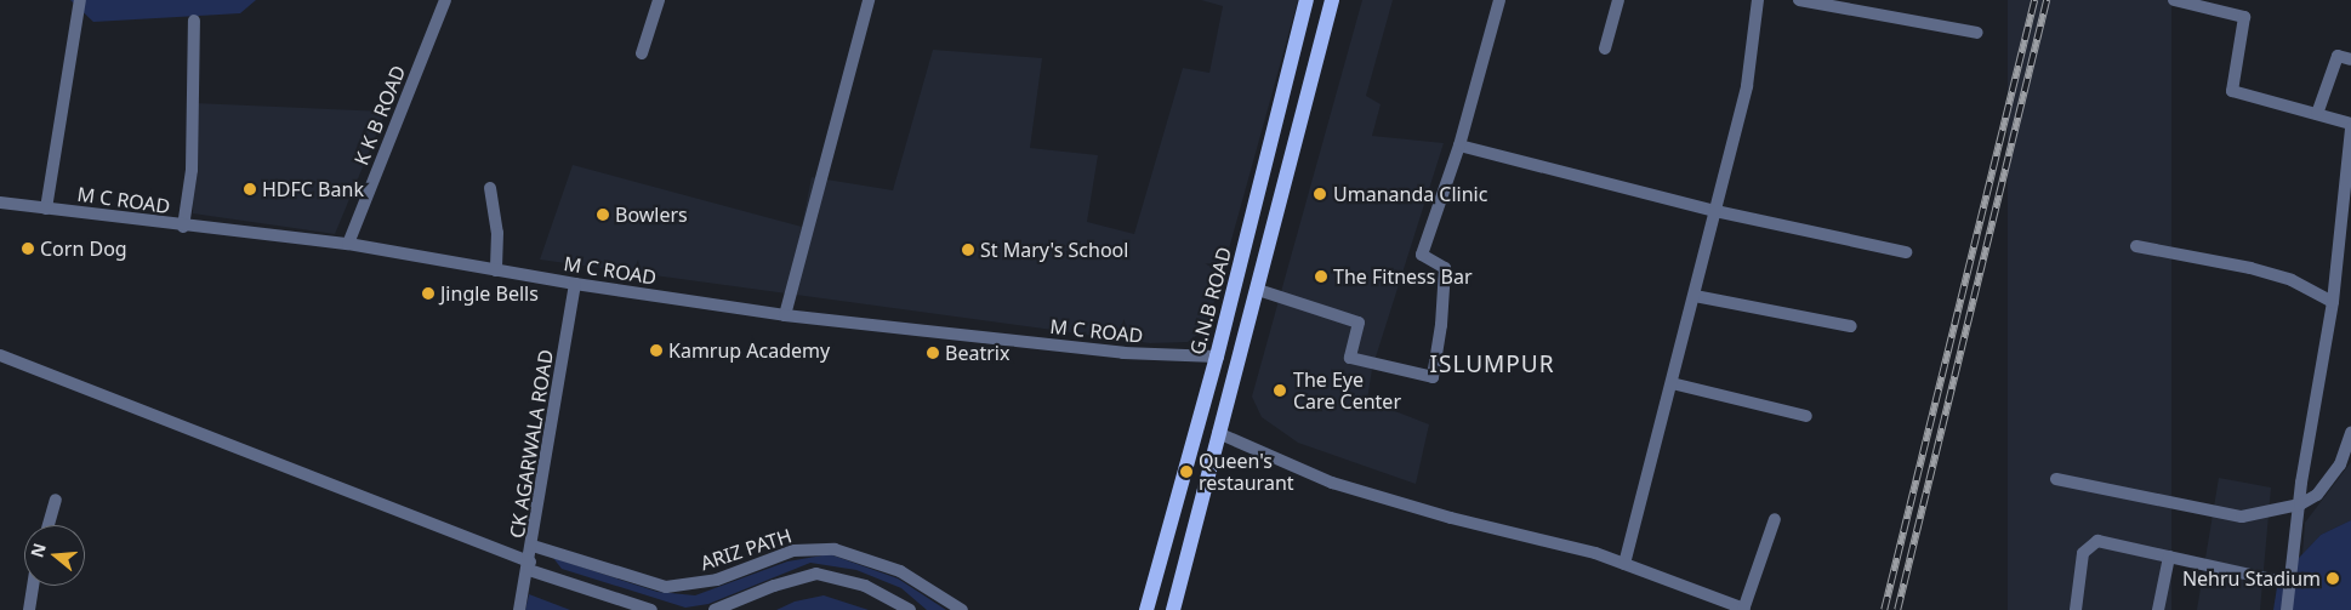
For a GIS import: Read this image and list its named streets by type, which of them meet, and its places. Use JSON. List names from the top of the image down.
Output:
{
  "streets": {
    "main road": ["G.N.B ROAD"],
    "street": [
      "K K B ROAD",
      "M C ROAD",
      "CK AGARWALA ROAD",
      "ARIZ PATH"
    ]
  },
  "crossings": [
    ["K K B ROAD", "M C ROAD"],
    ["M C ROAD", "G.N.B ROAD"],
    ["M C ROAD", "CK AGARWALA ROAD"],
    ["CK AGARWALA ROAD", "ARIZ PATH"]
  ],
  "districts": ["ISLUMPUR"],
  "places": [
    "HDFC Bank",
    "Umananda Clinic",
    "Bowlers",
    "Corn Dog",
    "St Mary's School",
    "The Fitness Bar",
    "Jingle Bells",
    "Kamrup Academy",
    "Beatrix",
    "The Eye Care Center",
    "Queen's restaurant",
    "Nehru Stadium"
  ],
  "north": "left"
}
